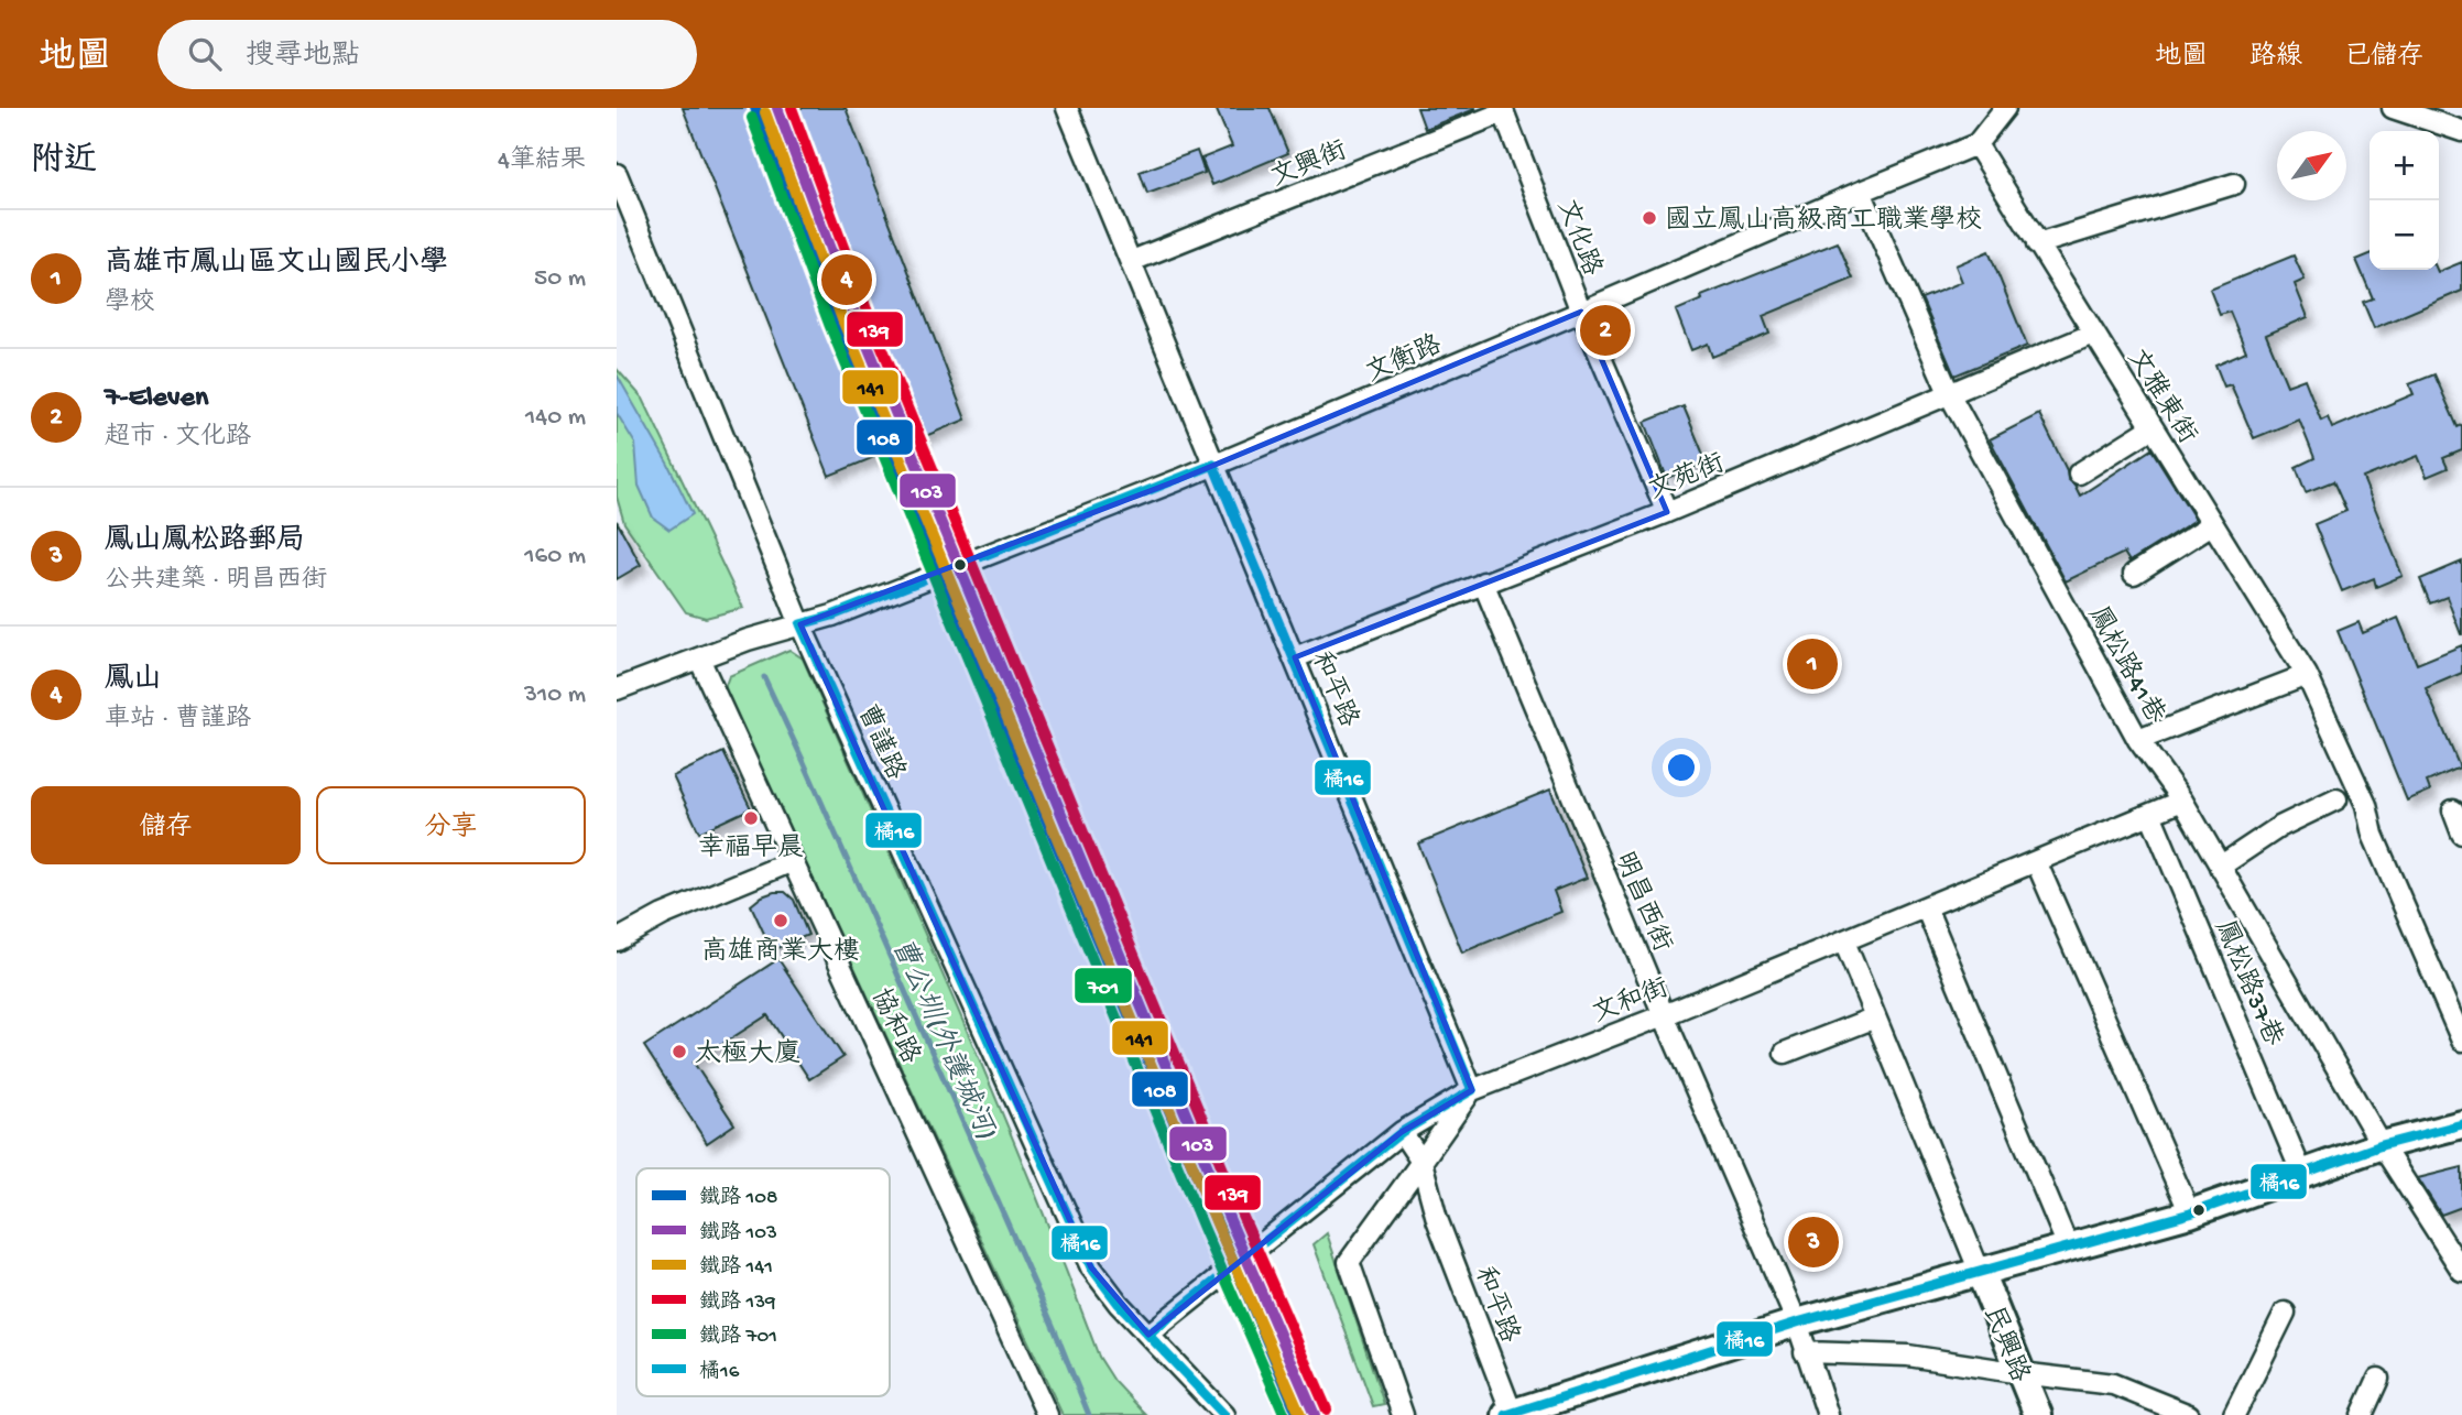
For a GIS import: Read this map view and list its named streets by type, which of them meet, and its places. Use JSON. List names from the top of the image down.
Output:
{
  "streets": {
    "street": [
      "文興街",
      "文化路",
      "文衡路",
      "文雅東街",
      "文苑街",
      "鳳松路41巷",
      "和平路",
      "曹謹路",
      "明昌西街",
      "鳳松路37巷",
      "文和街",
      "協和路",
      "民興路"
    ]
  },
  "crossings": [
    ["文興街", "文化路"],
    ["文興街", "和平路"],
    ["文化路", "文衡路"],
    ["文化路", "文苑街"],
    ["文衡路", "文雅東街"],
    ["文衡路", "鳳松路41巷"],
    ["文衡路", "和平路"],
    ["文衡路", "曹謹路"],
    ["文衡路", "協和路"],
    ["文雅東街", "文苑街"],
    ["文苑街", "鳳松路41巷"],
    ["文苑街", "和平路"],
    ["文苑街", "明昌西街"],
    ["鳳松路41巷", "文和街"],
    ["和平路", "文和街"],
    ["曹謹路", "文和街"],
    ["明昌西街", "文和街"],
    ["鳳松路37巷", "文和街"]
  ],
  "water": ["曹公圳(外護城河)"],
  "places": [
    "國立鳳山高級商工職業學校",
    "幸福早晨",
    "高雄商業大樓",
    "太極大廈"
  ],
  "lines": [
    "rail line 108",
    "rail line 103",
    "rail line 139",
    "rail line 141",
    "rail line 701",
    "transit line 橘16"
  ],
  "legend": [
    "鐵路 108",
    "鐵路 103",
    "鐵路 141",
    "鐵路 139",
    "鐵路 701",
    "橘16"
  ],
  "north": "top right",
  "page": {
    "header": "地圖",
    "search": "搜尋地點",
    "nav": ["地圖", "路線", "已儲存"],
    "heading": ["附近", "4筆結果"],
    "map_buttons": ["+", "−"],
    "list": [
      {
        "mark": "1",
        "name": "高雄市鳳山區文山國民小學",
        "note": "學校",
        "value": "50 m"
      },
      {
        "mark": "2",
        "name": "7-Eleven",
        "note": "超市 · 文化路",
        "value": "140 m"
      },
      {
        "mark": "3",
        "name": "鳳山鳳松路郵局",
        "note": "公共建築 · 明昌西街",
        "value": "160 m"
      },
      {
        "mark": "4",
        "name": "鳳山",
        "note": "車站 · 曹謹路",
        "value": "310 m"
      }
    ],
    "pins": [
      "4",
      "2",
      "1",
      "3"
    ],
    "buttons": ["儲存", "分享"]
  }
}
